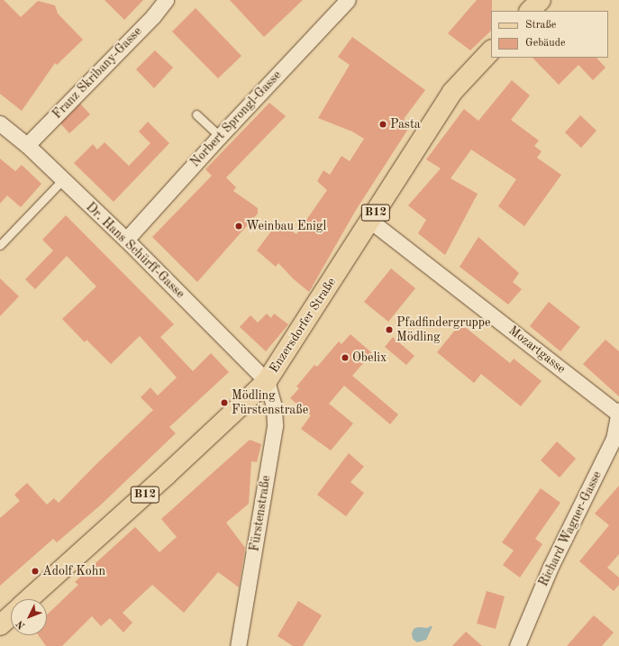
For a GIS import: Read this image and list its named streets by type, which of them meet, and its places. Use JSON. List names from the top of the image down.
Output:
{
  "streets": {
    "main road": ["B12", "Enzersdorfer Straße"],
    "street": [
      "Franz Skribany-Gasse",
      "Norbert Sprongl-Gasse",
      "Dr. Hans Schürff-Gasse",
      "Mozartgasse",
      "Fürstenstraße",
      "Richard Wagner-Gasse"
    ]
  },
  "crossings": [
    ["Franz Skribany-Gasse", "Dr. Hans Schürff-Gasse"],
    ["Norbert Sprongl-Gasse", "Dr. Hans Schürff-Gasse"],
    ["Dr. Hans Schürff-Gasse", "Enzersdorfer Straße"],
    ["Dr. Hans Schürff-Gasse", "Fürstenstraße"],
    ["Enzersdorfer Straße", "Mozartgasse"],
    ["Enzersdorfer Straße", "Fürstenstraße"],
    ["Mozartgasse", "Richard Wagner-Gasse"]
  ],
  "places": [
    "Pasta",
    "Weinbau Enigl",
    "Pfadfindergruppe Mödling",
    "Obelix",
    "Mödling Fürstenstraße",
    "Adolf Kohn"
  ],
  "legend": ["Straße", "Gebäude"],
  "north": "bottom left"
}
